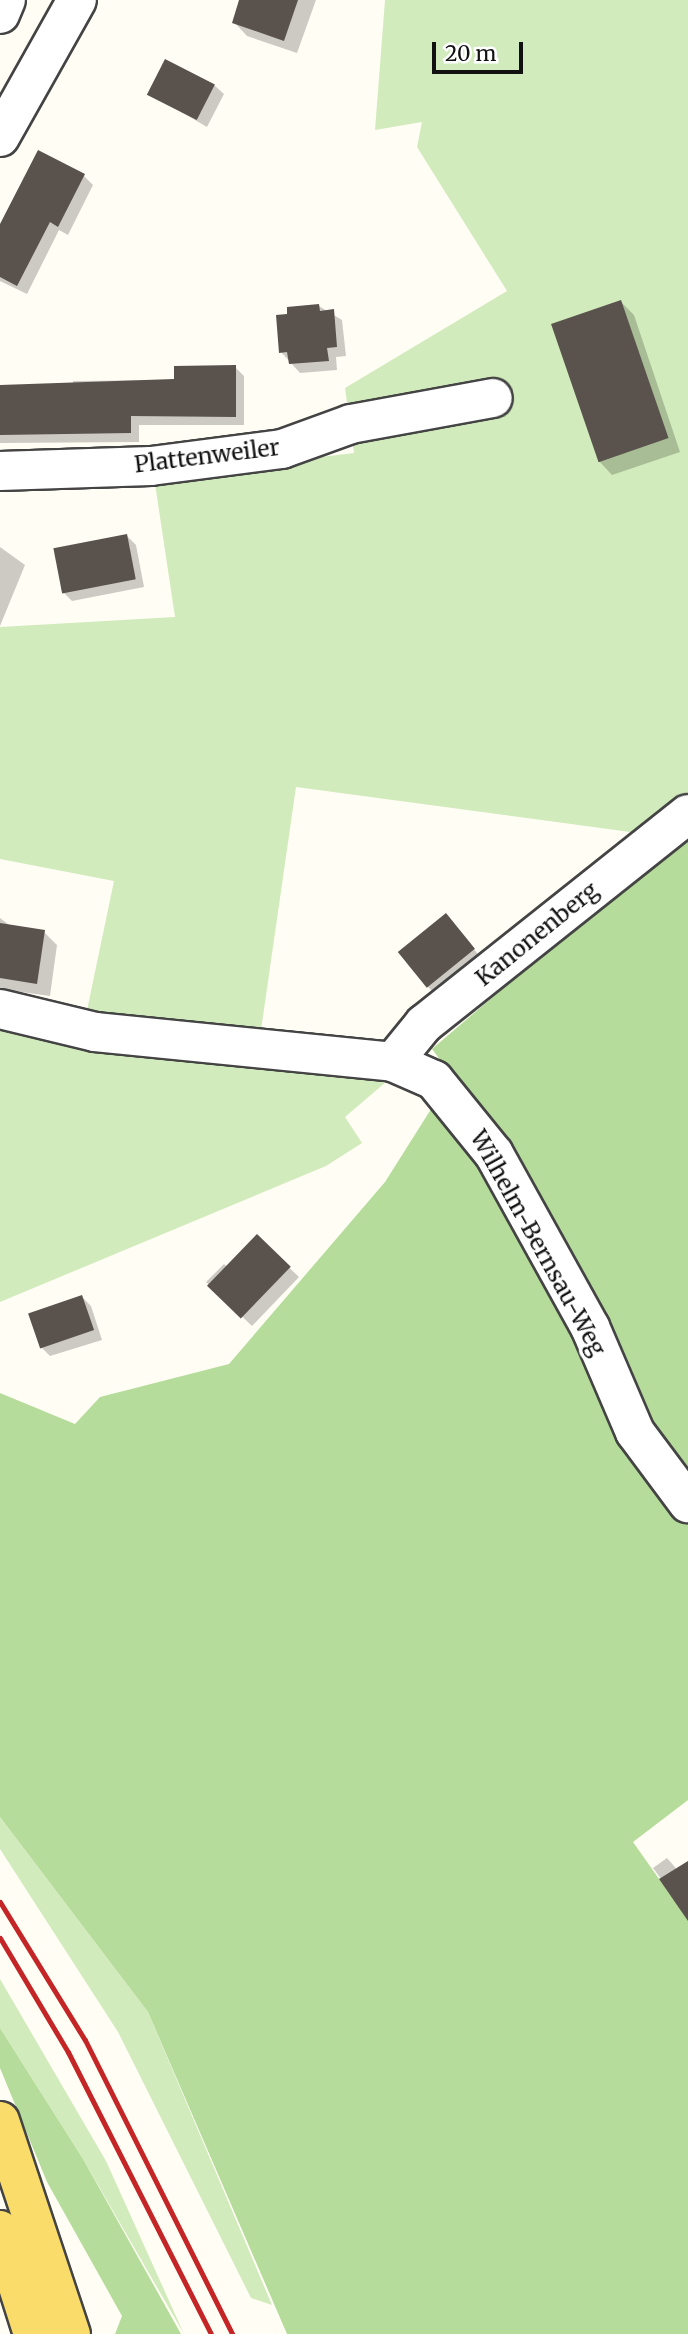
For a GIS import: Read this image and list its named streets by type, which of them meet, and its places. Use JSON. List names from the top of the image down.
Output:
{
  "streets": {
    "street": ["Plattenweiler", "Kanonenberg", "Wilhelm-Bernsau-Weg"]
  },
  "crossings": [
    ["Kanonenberg", "Wilhelm-Bernsau-Weg"]
  ],
  "scale_bar": "20 m"
}
